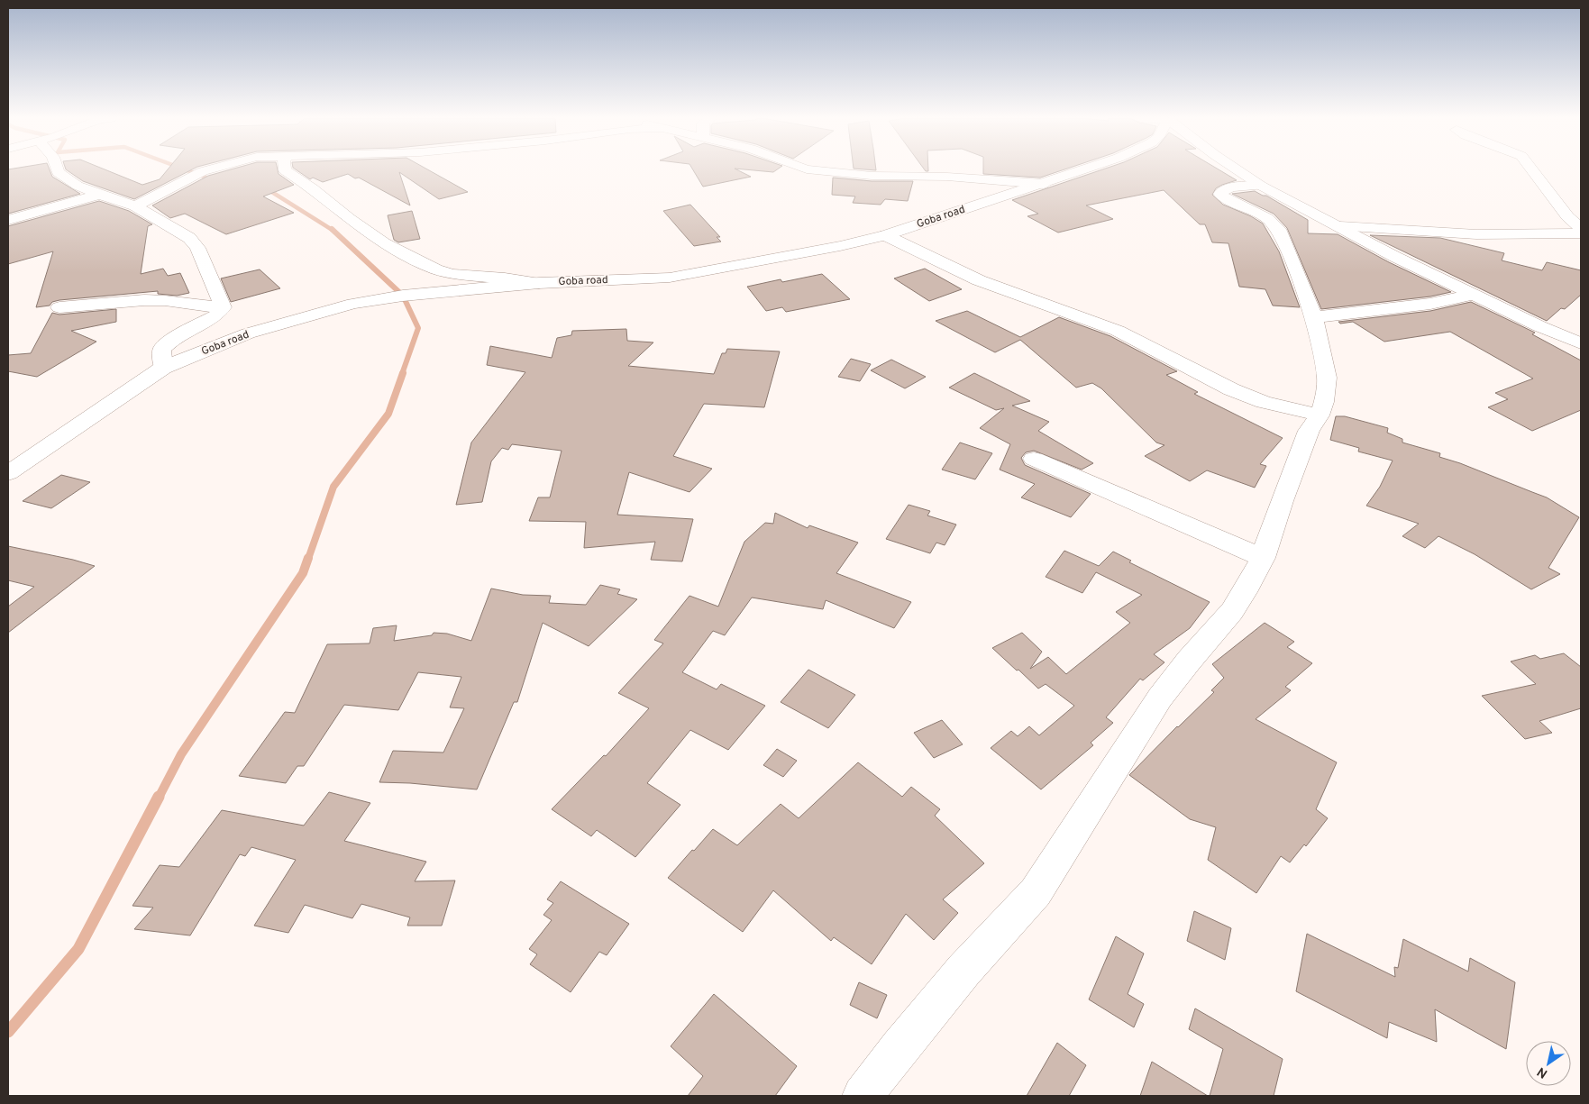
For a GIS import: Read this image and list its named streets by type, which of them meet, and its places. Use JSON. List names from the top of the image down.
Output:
{
  "streets": {
    "street": ["Goba road"]
  },
  "north": "bottom left"
}
